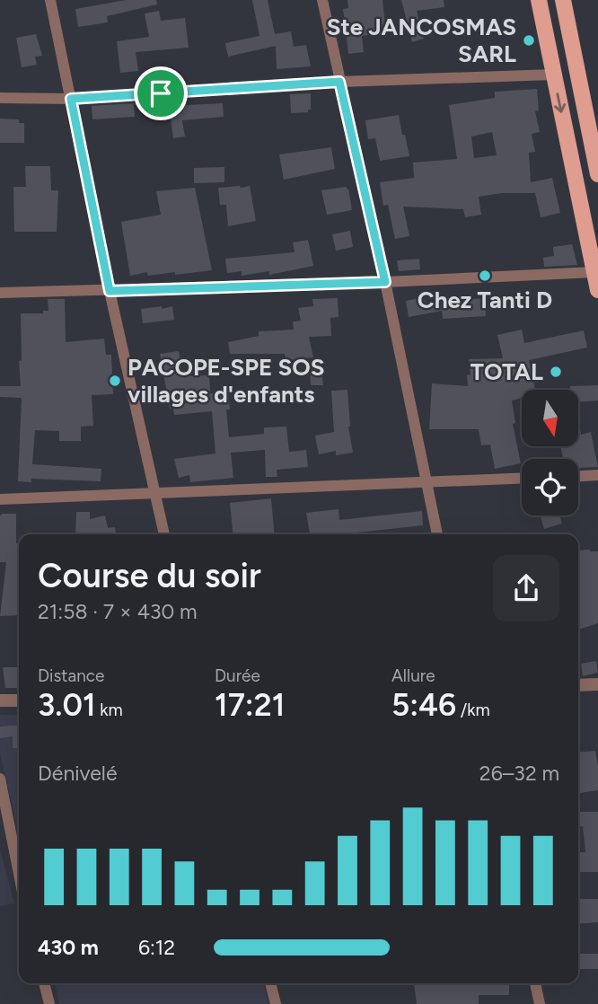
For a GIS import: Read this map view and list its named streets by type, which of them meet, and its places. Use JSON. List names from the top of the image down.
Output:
{
  "places": [
    "Ste JANCOSMAS SARL",
    "Chez Tanti D",
    "TOTAL",
    "PACOPE-SPE SOS villages d'enfants"
  ],
  "north": "bottom",
  "page": {
    "heading": ["Course du soir", "21:58 · 7 × 430 m"],
    "stats": [
      ["Distance", "3.01 km"],
      ["Durée", "17:21"],
      ["Allure", "5:46 /km"]
    ],
    "chart": ["Dénivelé", "26–32 m"],
    "list": [
      {
        "name": "430 m",
        "note": "6:12"
      }
    ]
  }
}
